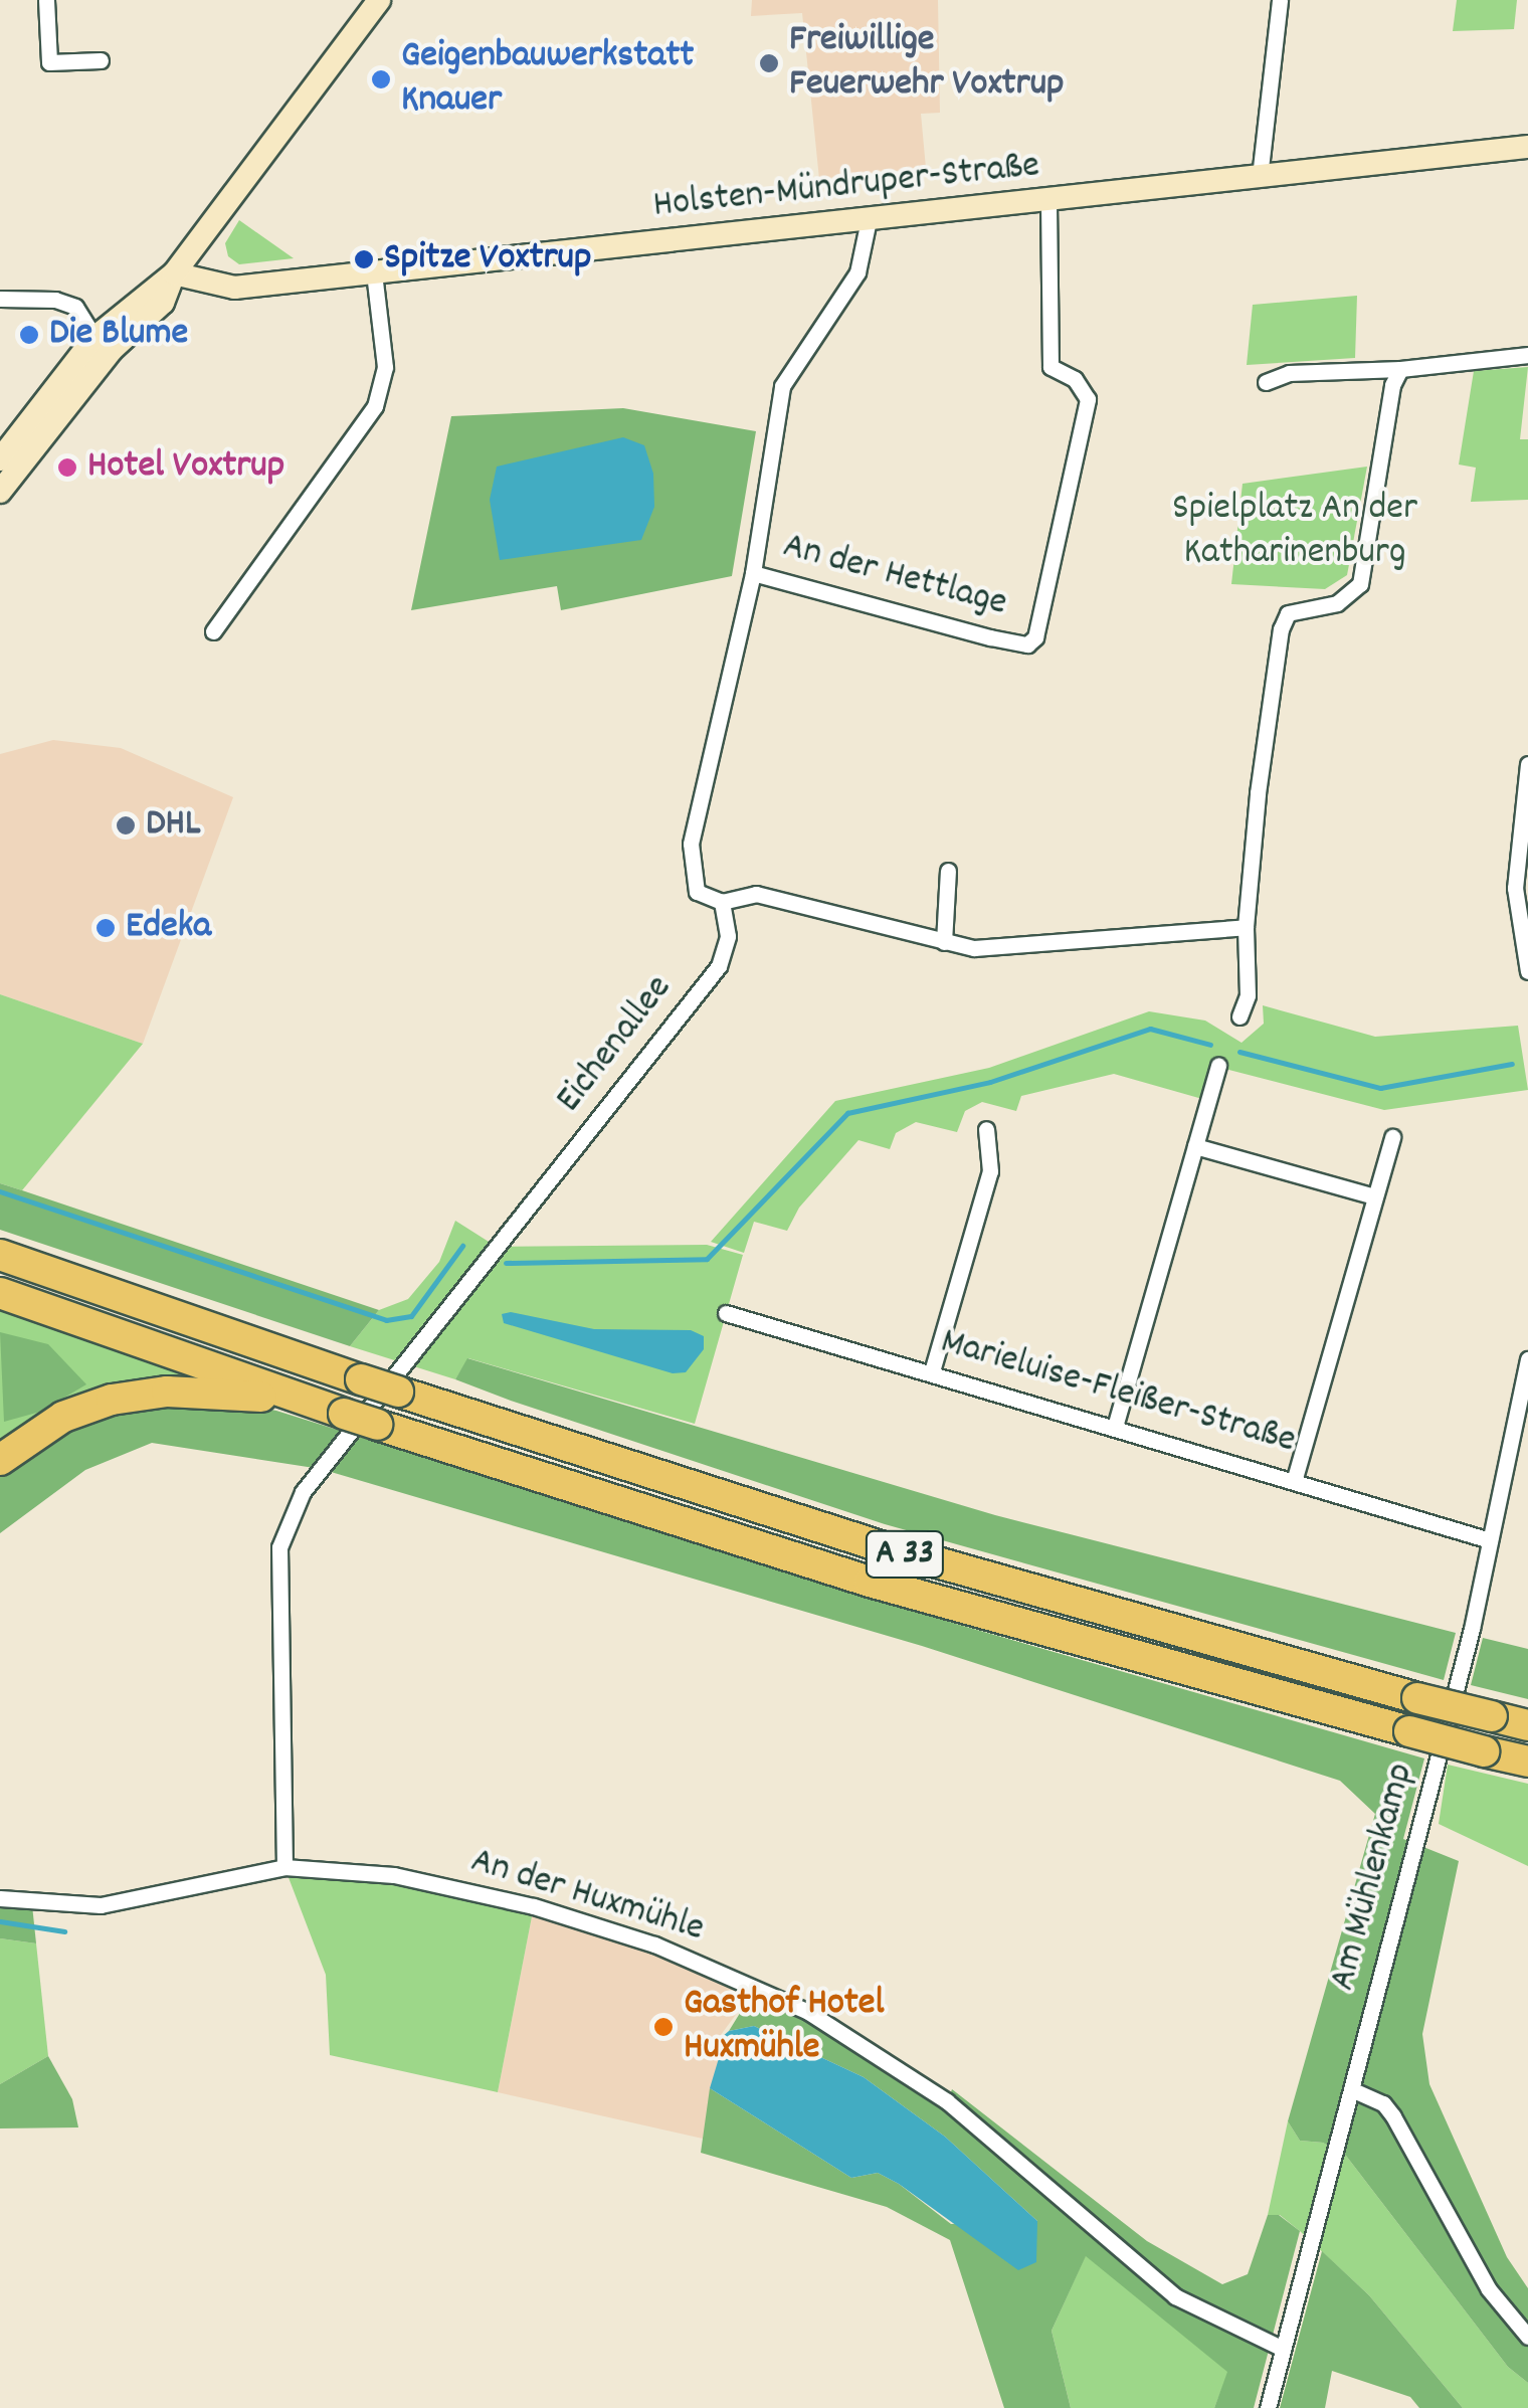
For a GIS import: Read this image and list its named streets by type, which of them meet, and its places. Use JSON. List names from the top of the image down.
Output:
{
  "streets": {
    "highway": ["A 33"],
    "street": [
      "Holsten-Mündruper-Straße",
      "An der Hettlage",
      "Eichenallee",
      "Marieluise-Fleißer-Straße",
      "Am Mühlenkamp",
      "An der Huxmühle"
    ]
  },
  "crossings": [
    ["Holsten-Mündruper-Straße", "An der Hettlage"],
    ["Eichenallee", "An der Huxmühle"],
    ["Marieluise-Fleißer-Straße", "Am Mühlenkamp"],
    ["Am Mühlenkamp", "An der Huxmühle"]
  ],
  "parks": ["Spielplatz An der Katharinenburg"],
  "places": [
    "Freiwillige Feuerwehr Voxtrup",
    "Geigenbauwerkstatt Knauer",
    "Spitze Voxtrup",
    "Die Blume",
    "Hotel Voxtrup",
    "DHL",
    "Edeka",
    "Gasthof Hotel Huxmühle"
  ]
}
